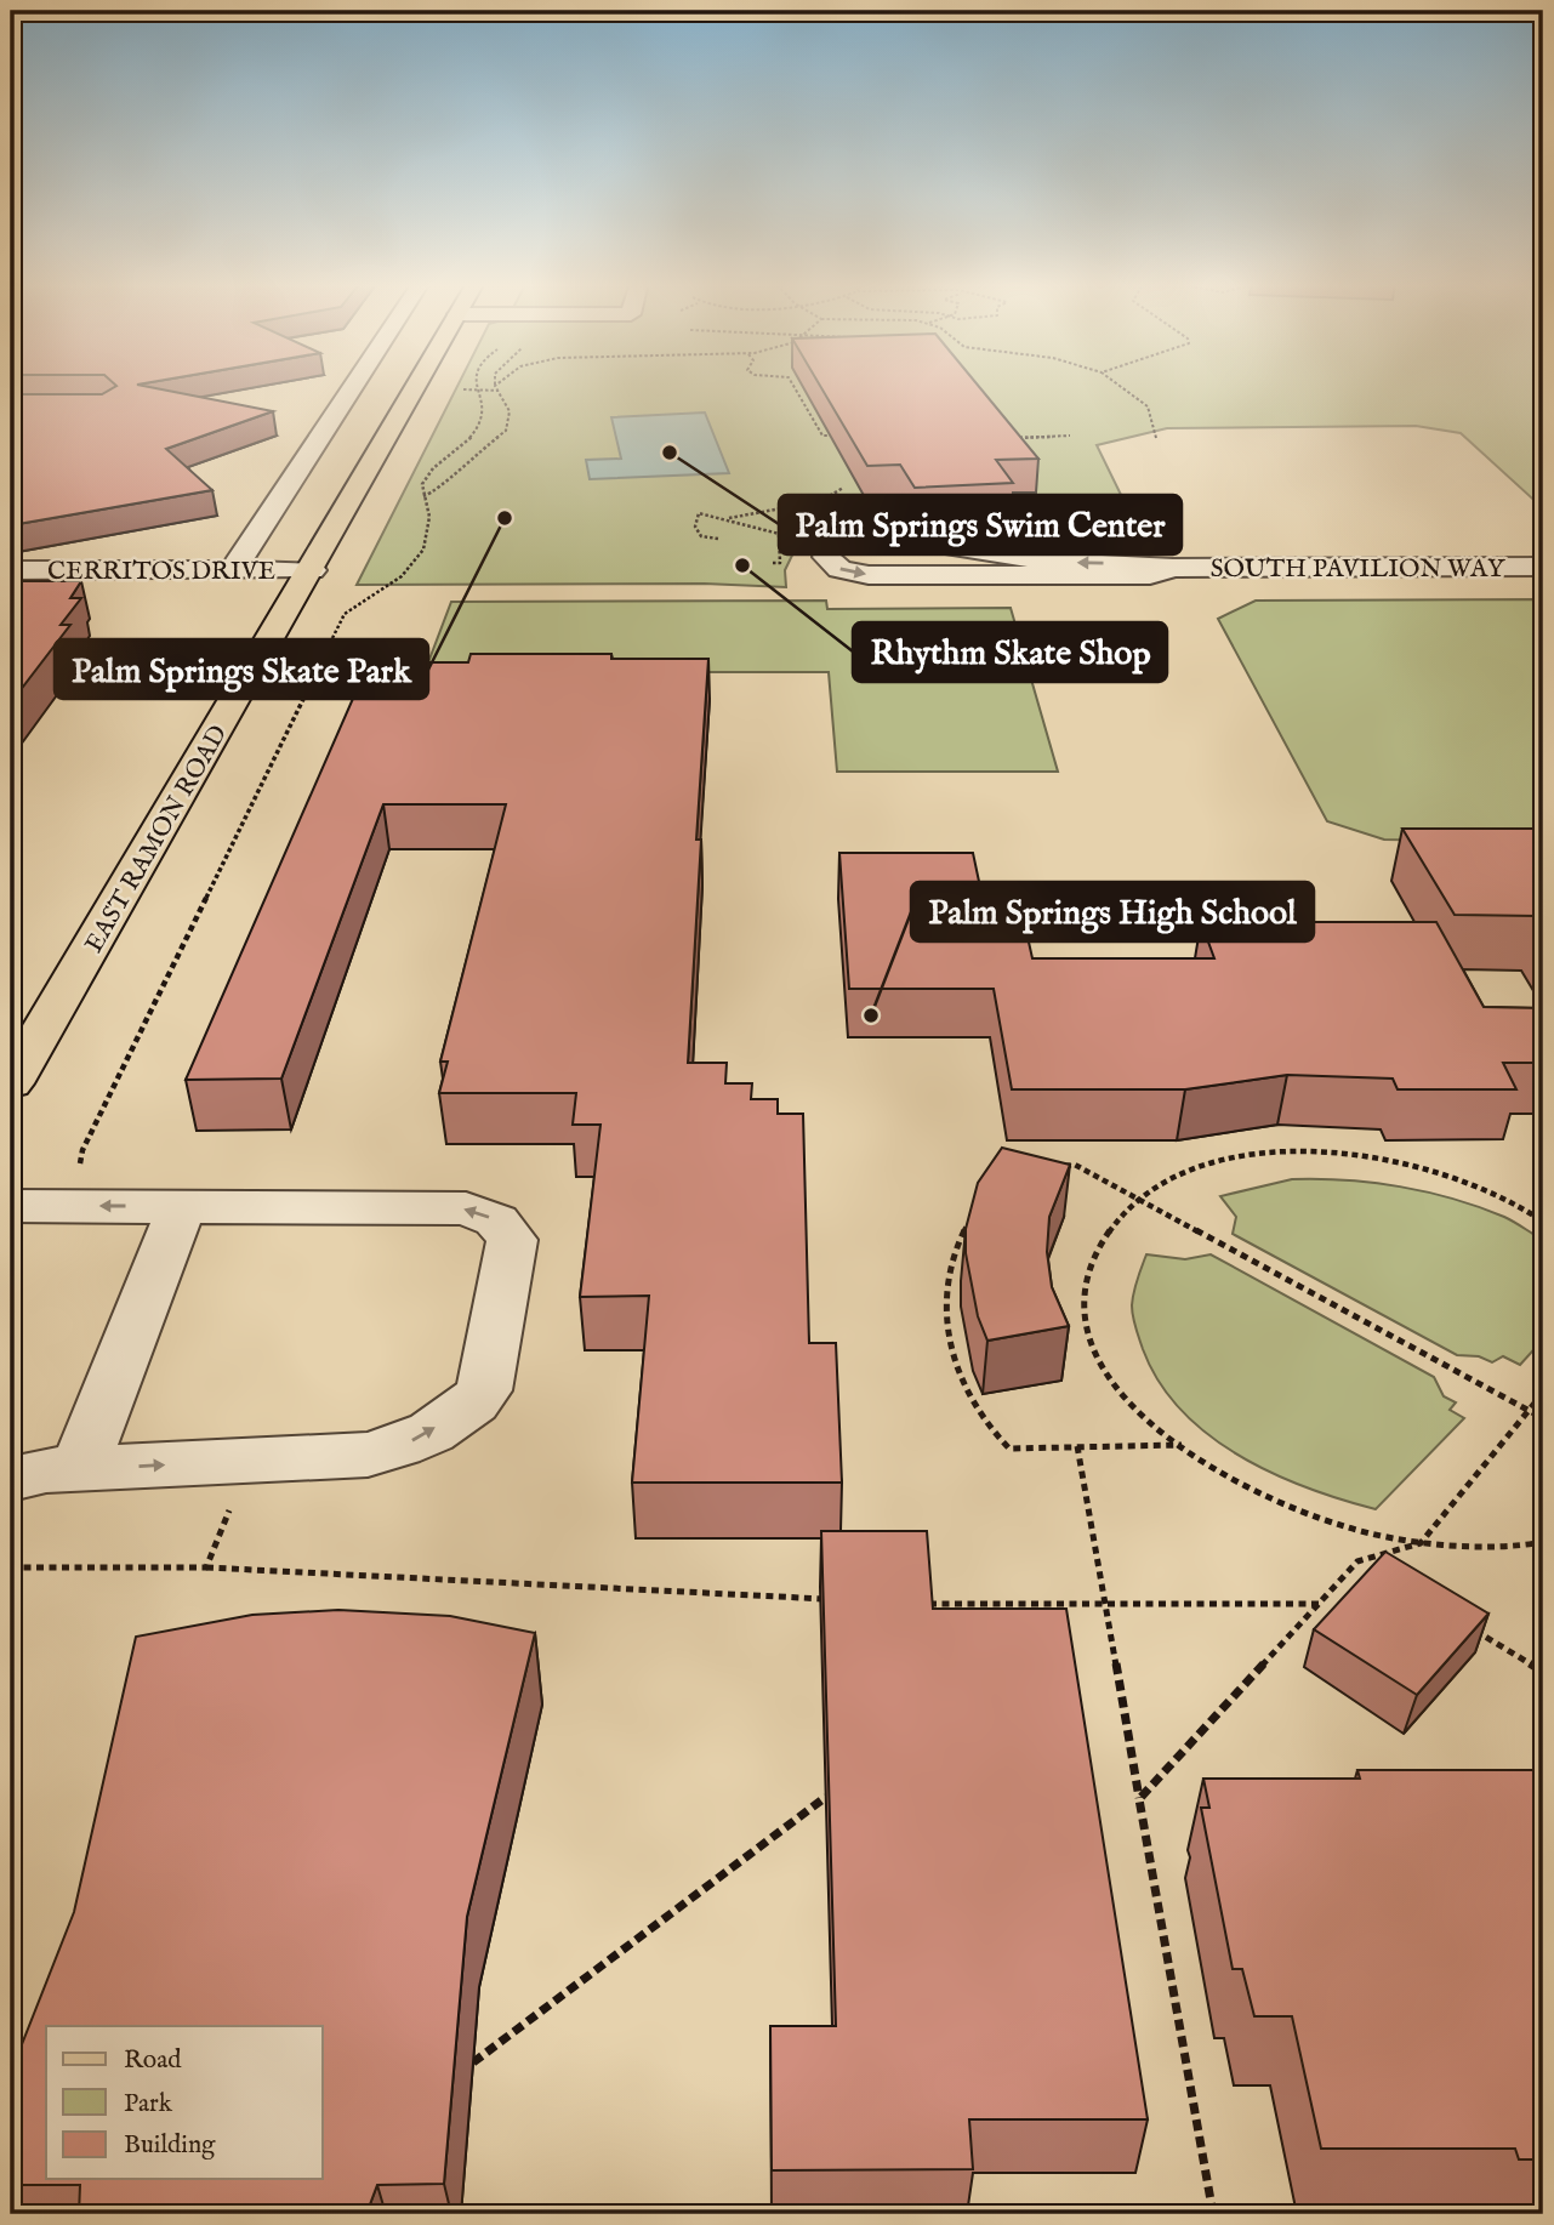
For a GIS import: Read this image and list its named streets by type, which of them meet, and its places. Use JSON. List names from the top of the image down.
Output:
{
  "streets": {
    "main road": ["EAST RAMON ROAD"],
    "street": ["SOUTH PAVILION WAY", "CERRITOS DRIVE"]
  },
  "crossings": [
    ["CERRITOS DRIVE", "EAST RAMON ROAD"]
  ],
  "places": [
    "Palm Springs Swim Center",
    "Palm Springs Skate Park",
    "Rhythm Skate Shop",
    "Palm Springs High School"
  ],
  "legend": ["Road", "Park", "Building"]
}
